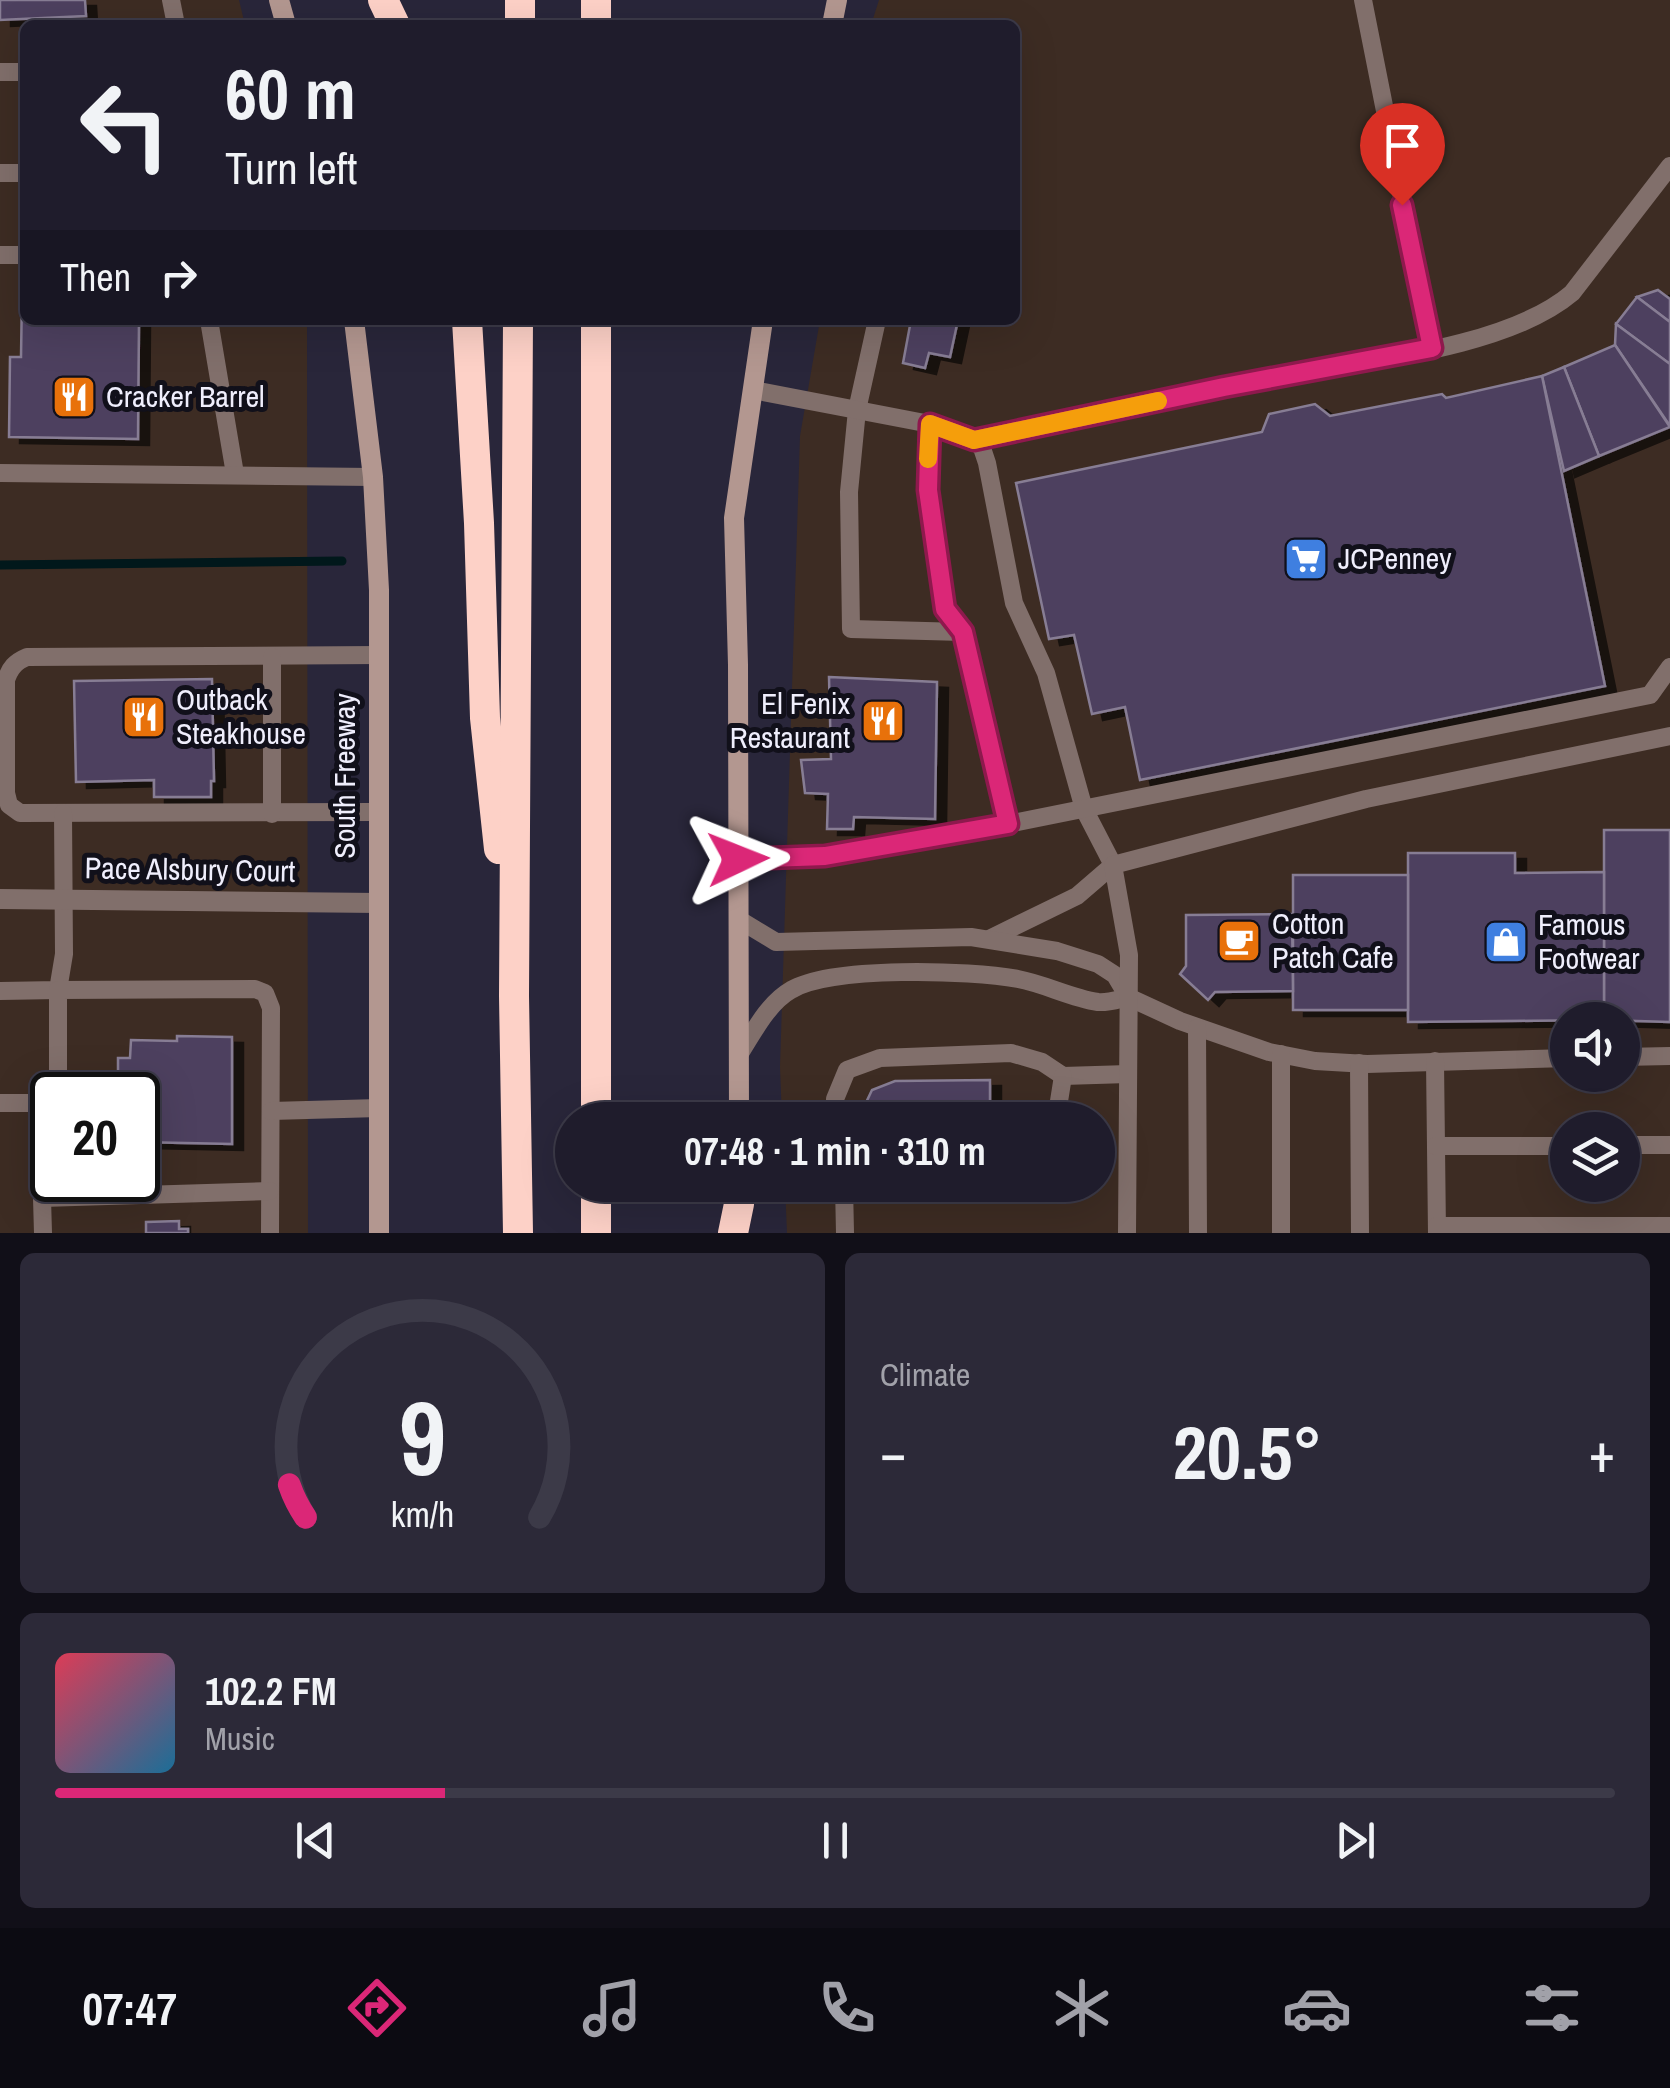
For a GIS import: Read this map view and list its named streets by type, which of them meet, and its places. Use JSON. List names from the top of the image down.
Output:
{
  "streets": {
    "main road": ["South Freeway"],
    "street": ["Pace Alsbury Court"]
  },
  "crossings": [
    ["South Freeway", "Pace Alsbury Court"]
  ],
  "places": {
    "restaurant": ["Cracker Barrel", "Outback Steakhouse", "El Fenix Restaurant"],
    "supermarket": ["JCPenney"],
    "cafe": ["Cotton Patch Cafe"],
    "shop": ["Famous Footwear"]
  },
  "page": {
    "turn": ["60 m", "Turn left"],
    "then": "Then",
    "limit": "20",
    "trip": "07:48 · 1 min · 310 m",
    "tile": "Climate",
    "heat": ["−", "20.5°", "+"],
    "song": ["102.2 FM", "Music"],
    "tabs": "07:47",
    "gauge": ["9", "km/h"]
  }
}
